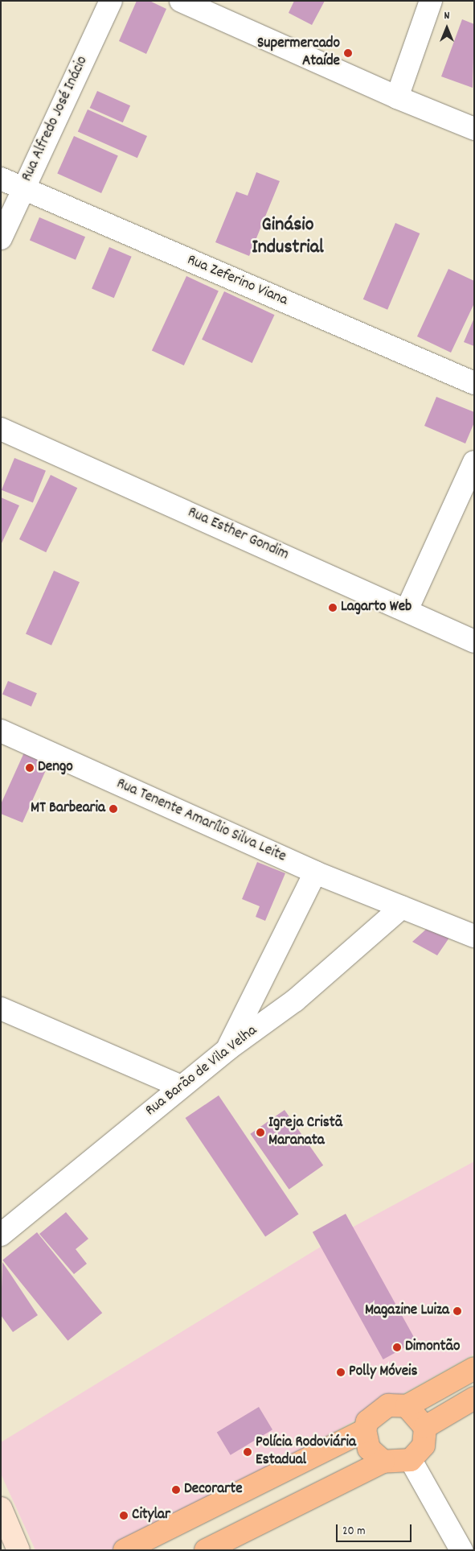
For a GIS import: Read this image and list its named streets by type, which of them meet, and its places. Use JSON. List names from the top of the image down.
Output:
{
  "streets": {
    "street": [
      "Rua Alfredo José Inácio",
      "Rua Zeferino Viana",
      "Rua Esther Gondim",
      "Rua Tenente Amarílio Silva Leite",
      "Rua Barão de Vila Velha"
    ]
  },
  "crossings": [
    ["Rua Alfredo José Inácio", "Rua Zeferino Viana"],
    ["Rua Tenente Amarílio Silva Leite", "Rua Barão de Vila Velha"]
  ],
  "districts": ["Ginásio Industrial"],
  "places": [
    "Supermercado Ataíde",
    "Lagarto Web",
    "Dengo",
    "MT Barbearia",
    "Igreja Cristã Maranata",
    "Magazine Luiza",
    "Dimontão",
    "Polly Móveis",
    "Polícia Rodoviária Estadual",
    "Decorarte",
    "Citylar"
  ],
  "scale_bar": "20 m",
  "north": "top"
}
